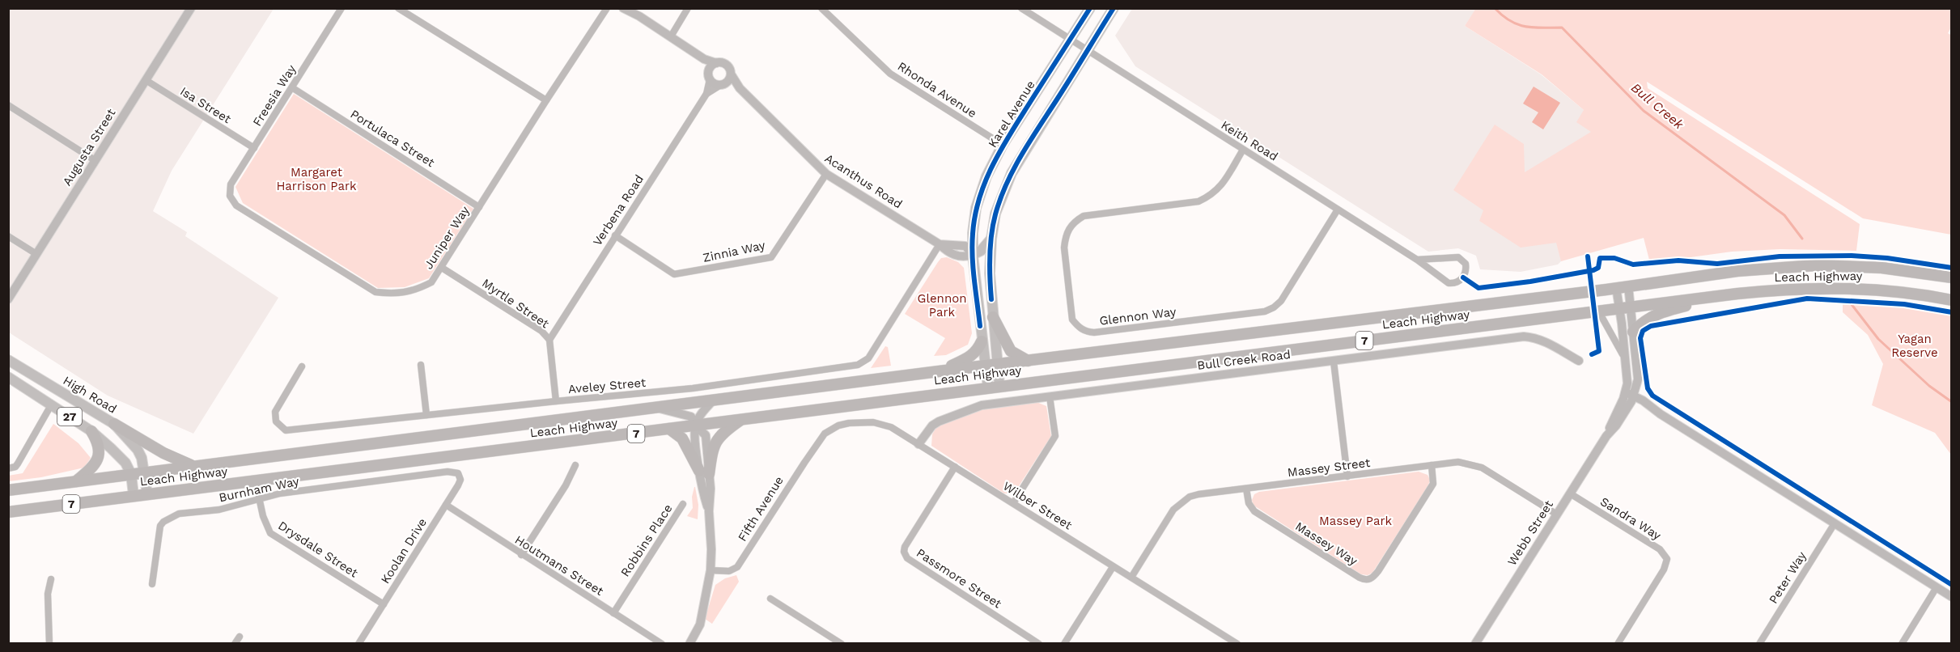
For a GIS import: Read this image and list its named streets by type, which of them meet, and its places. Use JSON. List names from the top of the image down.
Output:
{
  "streets": {
    "highway": ["Leach Highway", "7", "27"],
    "main road": ["Karel Avenue", "High Road"],
    "street": [
      "Rhonda Avenue",
      "Freesia Way",
      "Isa Street",
      "Portulaca Street",
      "Keith Road",
      "Augusta Street",
      "Acanthus Road",
      "Verbena Road",
      "Juniper Way",
      "Zinnia Way",
      "Myrtle Street",
      "Glennon Way",
      "Bull Creek Road",
      "Aveley Street",
      "Massey Street",
      "Burnham Way",
      "Wilber Street",
      "Fifth Avenue",
      "Sandra Way",
      "Webb Street",
      "Robbins Place",
      "Massey Way",
      "Drysdale Street",
      "Koolan Drive",
      "Houtmans Street",
      "Peter Way",
      "Passmore Street"
    ]
  },
  "crossings": [
    ["Rhonda Avenue", "Karel Avenue"],
    ["Freesia Way", "Isa Street"],
    ["Freesia Way", "Portulaca Street"],
    ["Freesia Way", "Juniper Way"],
    ["Isa Street", "Augusta Street"],
    ["Karel Avenue", "Keith Road"],
    ["Karel Avenue", "Acanthus Road"],
    ["Karel Avenue", "Leach Highway"],
    ["Portulaca Street", "Juniper Way"],
    ["Keith Road", "Glennon Way"],
    ["Acanthus Road", "Verbena Road"],
    ["Acanthus Road", "Zinnia Way"],
    ["Acanthus Road", "Aveley Street"],
    ["Verbena Road", "Zinnia Way"],
    ["Verbena Road", "Myrtle Street"],
    ["Juniper Way", "Myrtle Street"],
    ["Leach Highway", "High Road"],
    ["Leach Highway", "27"],
    ["Leach Highway", "Webb Street"],
    ["Myrtle Street", "Aveley Street"],
    ["Bull Creek Road", "Wilber Street"],
    ["High Road", "27"],
    ["Massey Street", "Wilber Street"],
    ["Massey Street", "Webb Street"],
    ["Massey Street", "Massey Way"],
    ["Burnham Way", "Drysdale Street"],
    ["Burnham Way", "Koolan Drive"],
    ["Wilber Street", "Fifth Avenue"],
    ["Wilber Street", "Passmore Street"],
    ["Sandra Way", "Webb Street"],
    ["Robbins Place", "Houtmans Street"],
    ["Drysdale Street", "Koolan Drive"],
    ["Koolan Drive", "Houtmans Street"]
  ],
  "water": ["Bull Creek"],
  "parks": [
    "Margaret Harrison Park",
    "Glennon Park",
    "Yagan Reserve",
    "Massey Park"
  ]
}
